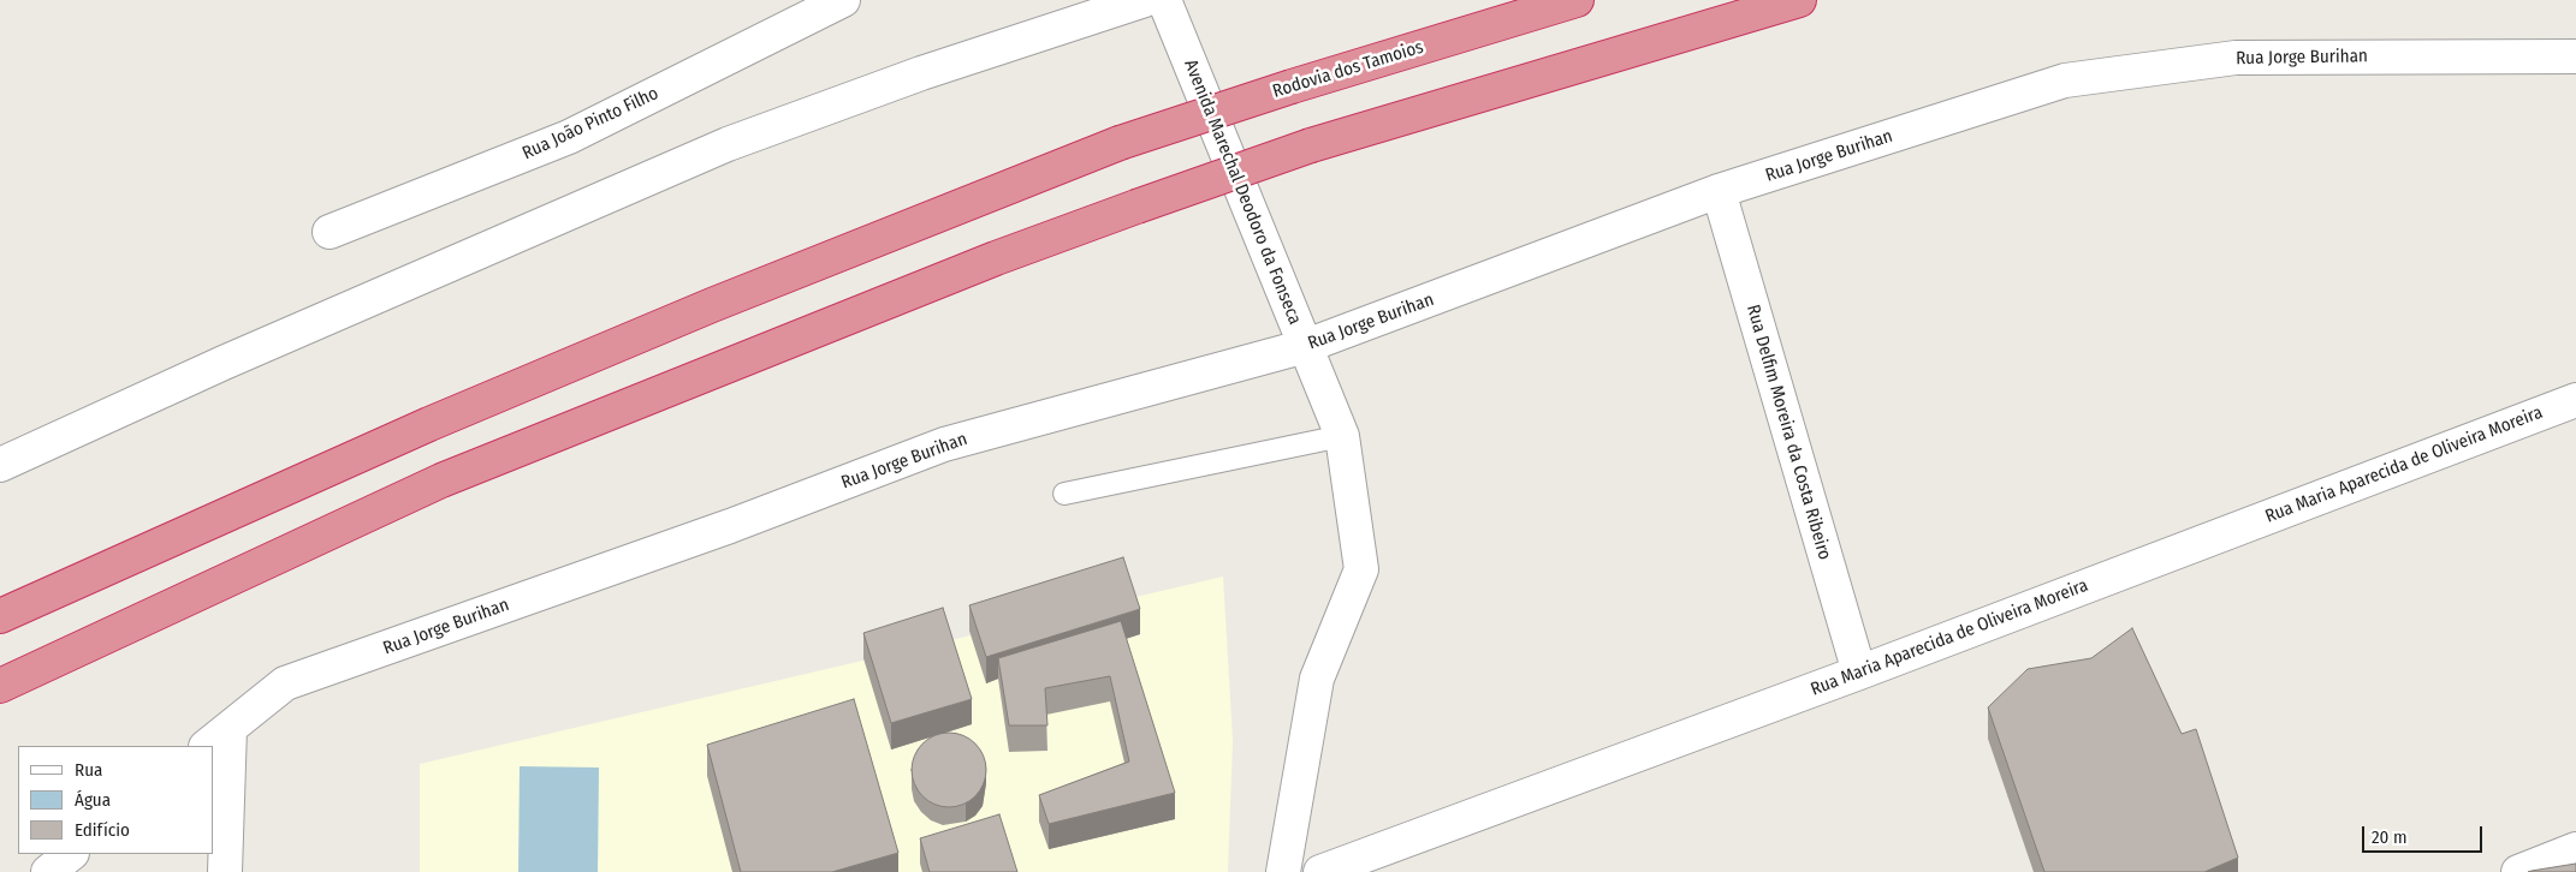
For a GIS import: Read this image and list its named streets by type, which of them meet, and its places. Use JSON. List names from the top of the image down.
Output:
{
  "streets": {
    "highway": ["Rodovia dos Tamoios"],
    "street": [
      "Rua Jorge Burihan",
      "Rua João Pinto Filho",
      "Avenida Marechal Deodoro da Fonseca",
      "Rua Delfim Moreira da Costa Ribeiro",
      "Rua Maria Aparecida de Oliveira Moreira"
    ]
  },
  "crossings": [
    ["Rua Jorge Burihan", "Avenida Marechal Deodoro da Fonseca"],
    ["Rua Jorge Burihan", "Rua Delfim Moreira da Costa Ribeiro"],
    ["Rua Delfim Moreira da Costa Ribeiro", "Rua Maria Aparecida de Oliveira Moreira"]
  ],
  "legend": ["Rua", "Água", "Edifício"],
  "scale_bar": "20 m"
}
